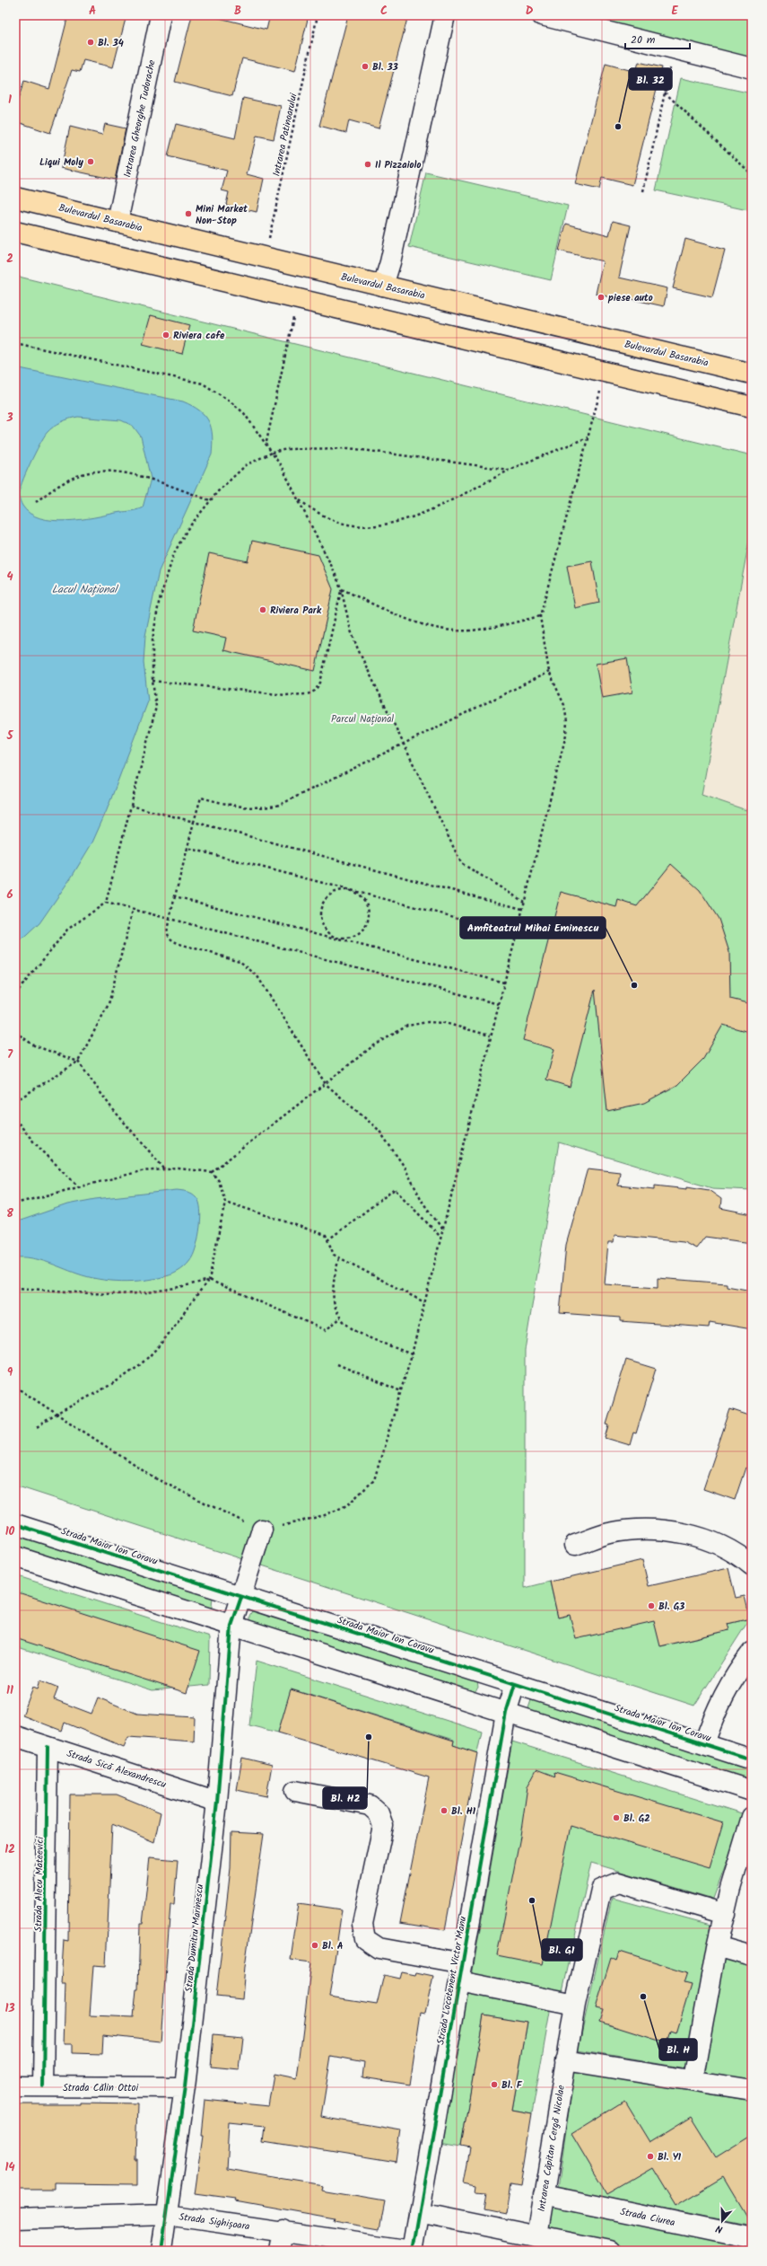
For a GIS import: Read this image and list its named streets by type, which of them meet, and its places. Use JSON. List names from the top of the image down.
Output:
{
  "streets": {
    "main road": ["Bulevardul Basarabia"],
    "street": [
      "Intrarea Gheorghe Tudorache",
      "Strada Maior Ion Coravu",
      "Strada Sică Alexandrescu",
      "Strada Alecu Mateevici",
      "Strada Dumitru Marinescu",
      "Strada Locotenent Victor Manu",
      "Strada Călin Ottoi",
      "Intrarea Căpitan Cergă Nicolae",
      "Strada Ciurea",
      "Strada Sighișoara"
    ],
    "path": ["Intrarea Patinoarului"]
  },
  "crossings": [
    ["Intrarea Gheorghe Tudorache", "Bulevardul Basarabia"],
    ["Intrarea Patinoarului", "Bulevardul Basarabia"],
    ["Strada Maior Ion Coravu", "Strada Dumitru Marinescu"],
    ["Strada Maior Ion Coravu", "Strada Locotenent Victor Manu"],
    ["Strada Sică Alexandrescu", "Strada Alecu Mateevici"],
    ["Strada Sică Alexandrescu", "Strada Dumitru Marinescu"],
    ["Strada Alecu Mateevici", "Strada Călin Ottoi"],
    ["Strada Dumitru Marinescu", "Strada Călin Ottoi"],
    ["Strada Dumitru Marinescu", "Strada Sighișoara"],
    ["Strada Locotenent Victor Manu", "Strada Sighișoara"],
    ["Intrarea Căpitan Cergă Nicolae", "Strada Ciurea"]
  ],
  "water": ["Lacul Național"],
  "parks": ["Parcul Național"],
  "places": [
    "Bl. 34",
    "Bl. 33",
    "Bl. 32",
    "Liqui Moly",
    "Il Pizzaiolo",
    "Mini Market Non-Stop",
    "piese auto",
    "Riviera cafe",
    "Riviera Park",
    "Amfiteatrul Mihai Eminescu",
    "Bl. G3",
    "Bl. H2",
    "Bl. H1",
    "Bl. G2",
    "Bl. G1",
    "Bl. A",
    "Bl. H",
    "Bl. F",
    "Bl. Y1"
  ],
  "scale_bar": "20 m",
  "north": "bottom",
  "grid": {
    "columns": [
      "A",
      "B",
      "C",
      "D",
      "E"
    ],
    "rows": [
      "1",
      "2",
      "3",
      "4",
      "5",
      "6",
      "7",
      "8",
      "9",
      "10",
      "11",
      "12",
      "13",
      "14"
    ]
  }
}
